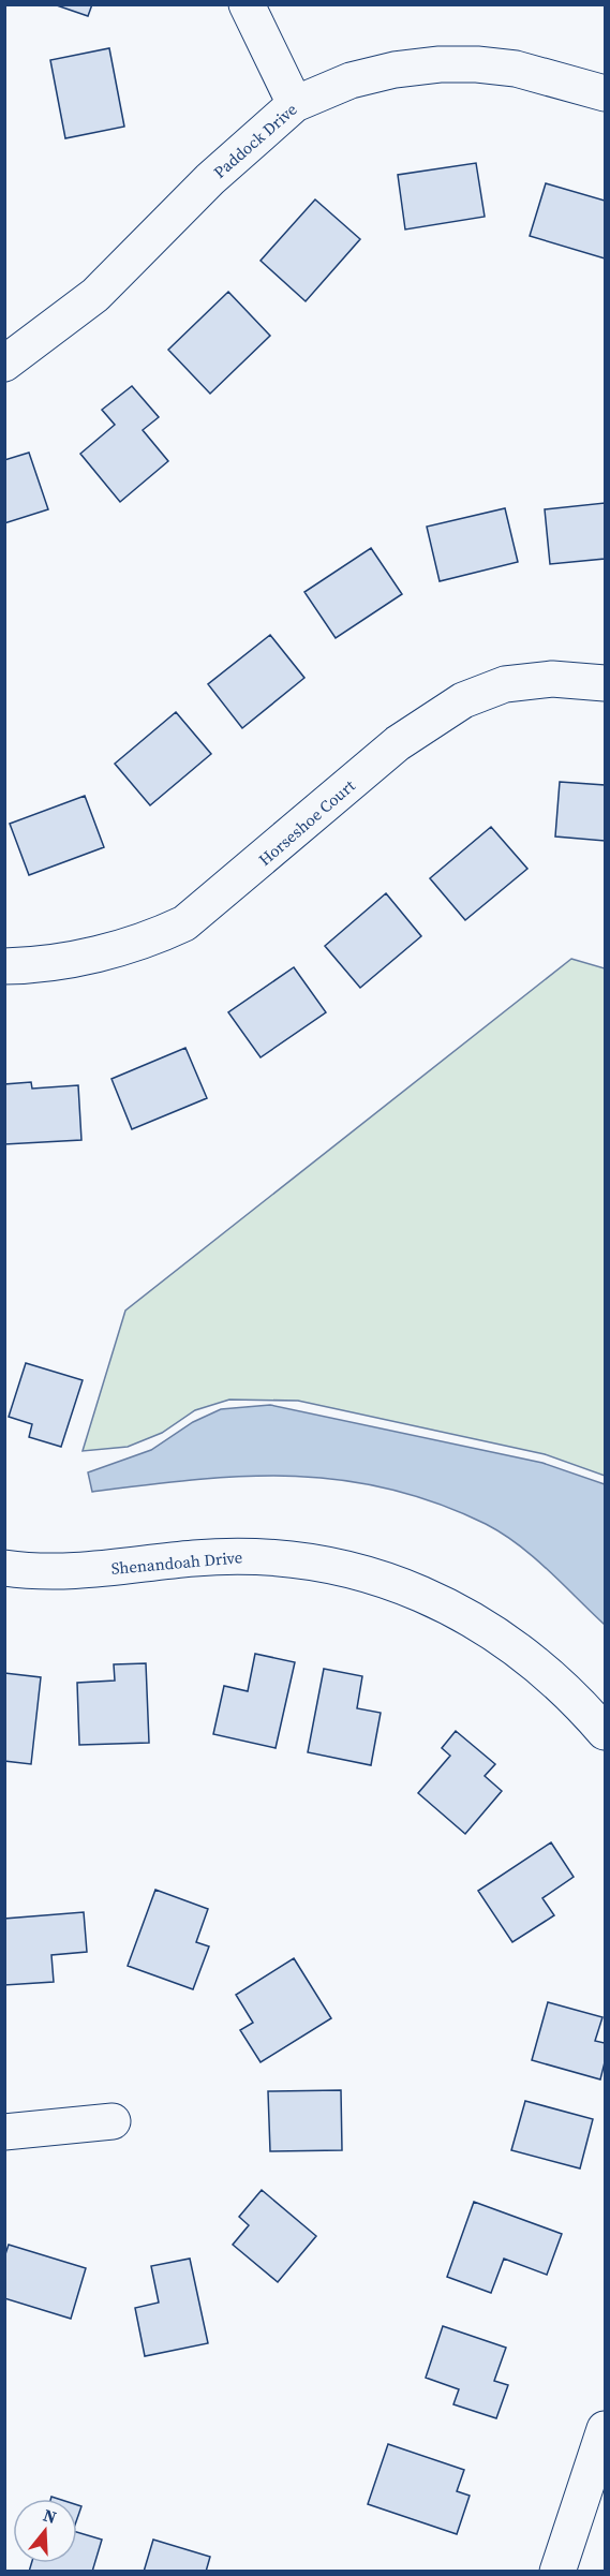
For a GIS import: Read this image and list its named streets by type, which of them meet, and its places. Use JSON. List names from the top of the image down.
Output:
{
  "streets": {
    "street": ["Paddock Drive", "Horseshoe Court", "Shenandoah Drive"]
  },
  "north": "top"
}
